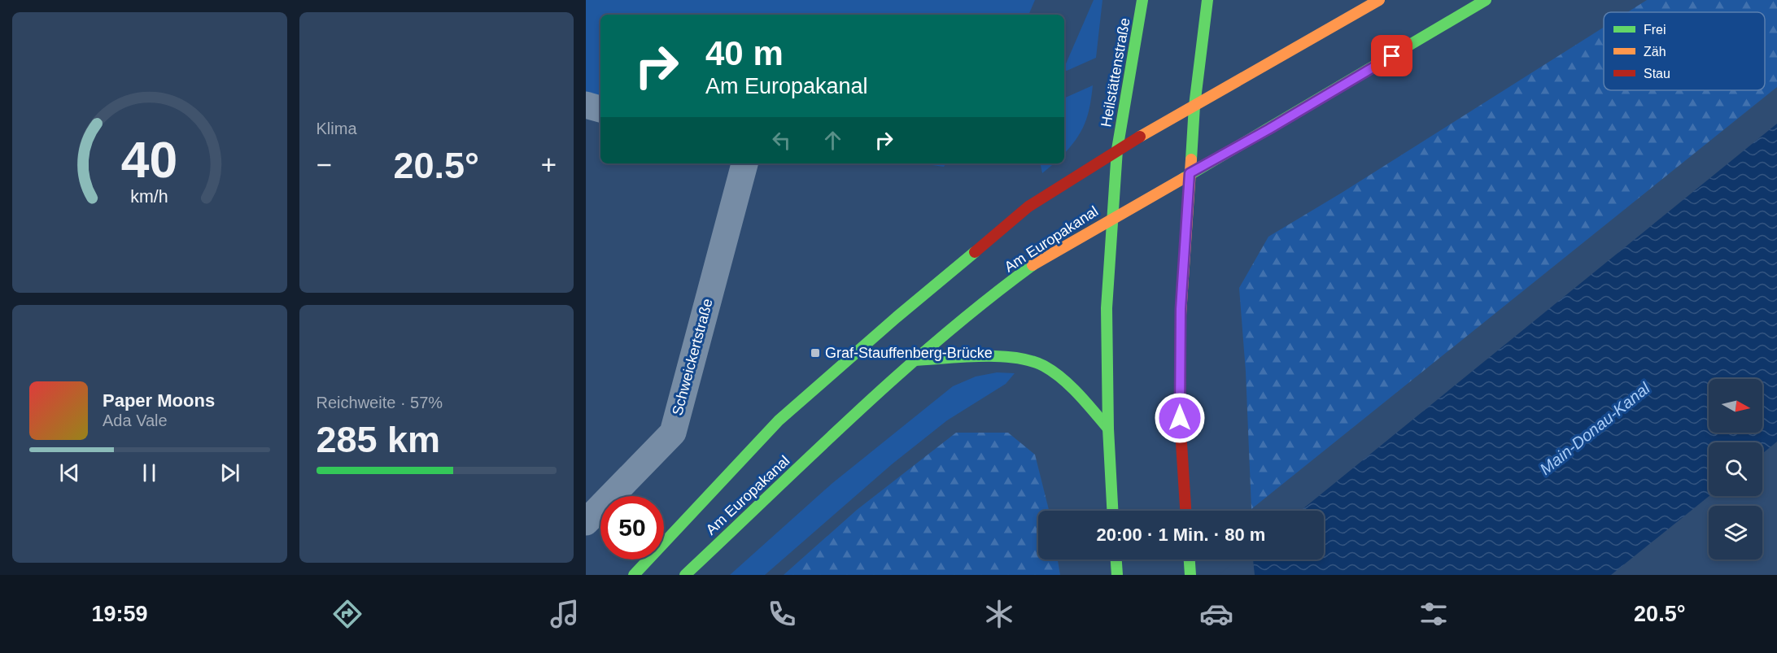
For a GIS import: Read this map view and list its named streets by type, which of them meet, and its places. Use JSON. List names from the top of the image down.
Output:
{
  "streets": {
    "main road": ["Heilstättenstraße", "Am Europakanal"],
    "street": ["Schweickertstraße"]
  },
  "crossings": [
    ["Heilstättenstraße", "Am Europakanal"]
  ],
  "water": ["Main-Donau-Kanal"],
  "places": {
    "transit": ["Graf-Stauffenberg-Brücke"]
  },
  "legend": ["Frei", "Zäh", "Stau"],
  "north": "right",
  "page": {
    "tile": [
      "Klima",
      ["Reichweite · 57%", "285 km"]
    ],
    "turn": ["40 m", "Am Europakanal"],
    "heat": ["−", "20.5°", "+"],
    "song": ["Paper Moons", "Ada Vale"],
    "limit": "50",
    "trip": "20:00 · 1 Min. · 80 m",
    "tabs": ["19:59", "20.5°"],
    "gauge": ["40", "km/h"]
  }
}
